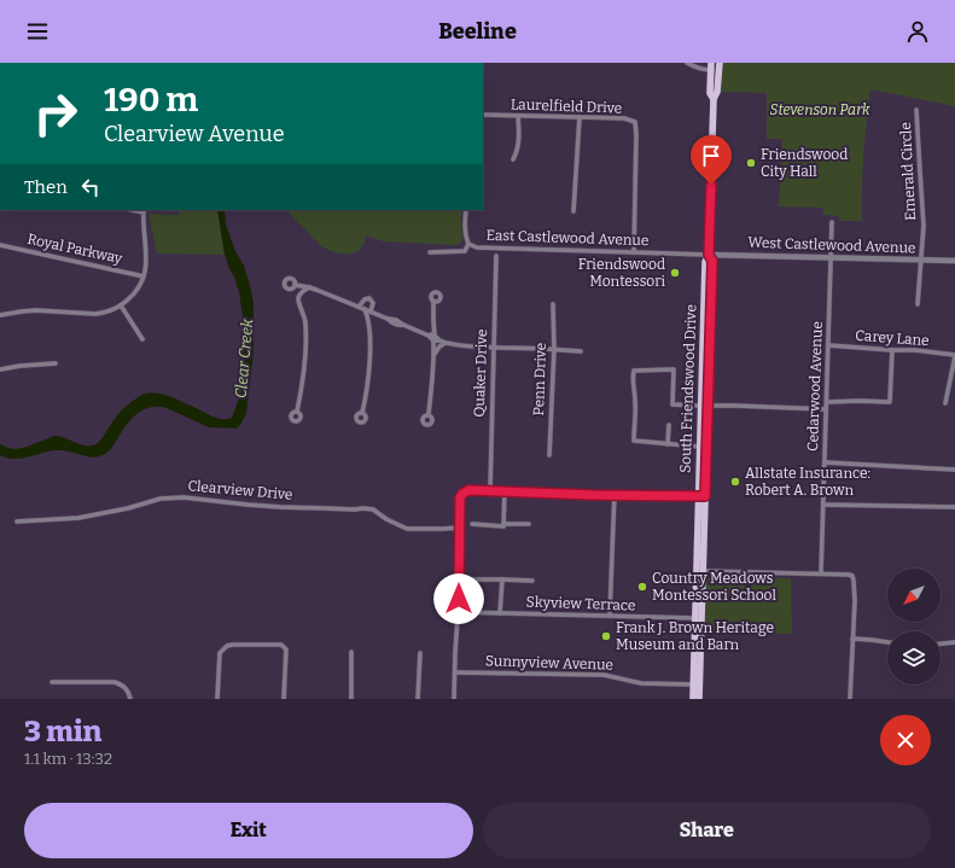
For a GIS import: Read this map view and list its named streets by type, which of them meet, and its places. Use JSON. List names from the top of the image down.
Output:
{
  "streets": {
    "main road": ["South Friendswood Drive"],
    "street": [
      "Laurelfield Drive",
      "Emerald Circle",
      "East Castlewood Avenue",
      "West Castlewood Avenue",
      "Royal Parkway",
      "Carey Lane",
      "Quaker Drive",
      "Penn Drive",
      "Cedarwood Avenue",
      "Clearview Drive",
      "Skyview Terrace",
      "Sunnyview Avenue"
    ]
  },
  "crossings": [
    ["Laurelfield Drive", "East Castlewood Avenue"],
    ["Emerald Circle", "West Castlewood Avenue"],
    ["East Castlewood Avenue", "West Castlewood Avenue"],
    ["East Castlewood Avenue", "South Friendswood Drive"],
    ["West Castlewood Avenue", "Cedarwood Avenue"],
    ["West Castlewood Avenue", "South Friendswood Drive"],
    ["Carey Lane", "Cedarwood Avenue"],
    ["South Friendswood Drive", "Skyview Terrace"],
    ["South Friendswood Drive", "Sunnyview Avenue"]
  ],
  "water": ["Clear Creek"],
  "parks": ["Stevenson Park"],
  "places": [
    "Friendswood City Hall",
    "Friendswood Montessori",
    "Allstate Insurance: Robert A. Brown",
    "Country Meadows Montessori School",
    "Frank J. Brown Heritage Museum and Barn"
  ],
  "north": "bottom left",
  "page": {
    "header": "Beeline",
    "turn": ["190 m", "Clearview Avenue"],
    "then": "Then",
    "heading": ["3 min", "1.1 km · 13:32"],
    "buttons": ["Exit", "Share"]
  }
}
